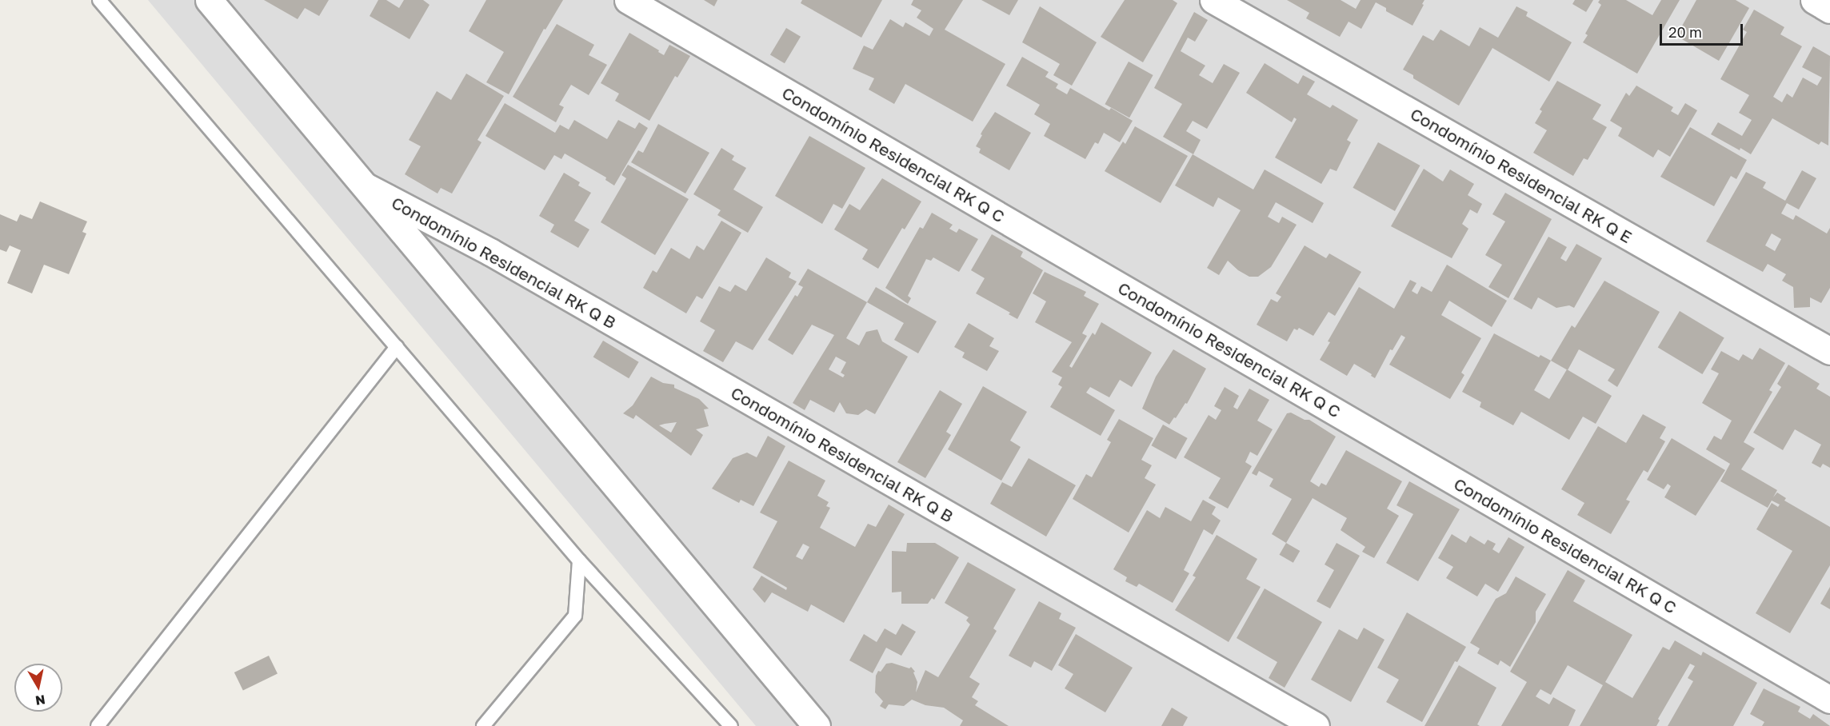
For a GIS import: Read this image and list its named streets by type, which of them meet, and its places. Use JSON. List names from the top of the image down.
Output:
{
  "streets": {
    "street": ["Condomínio Residencial RK Q C", "Condomínio Residencial RK Q E", "Condomínio Residencial RK Q B"]
  },
  "scale_bar": "20 m",
  "north": "bottom"
}
